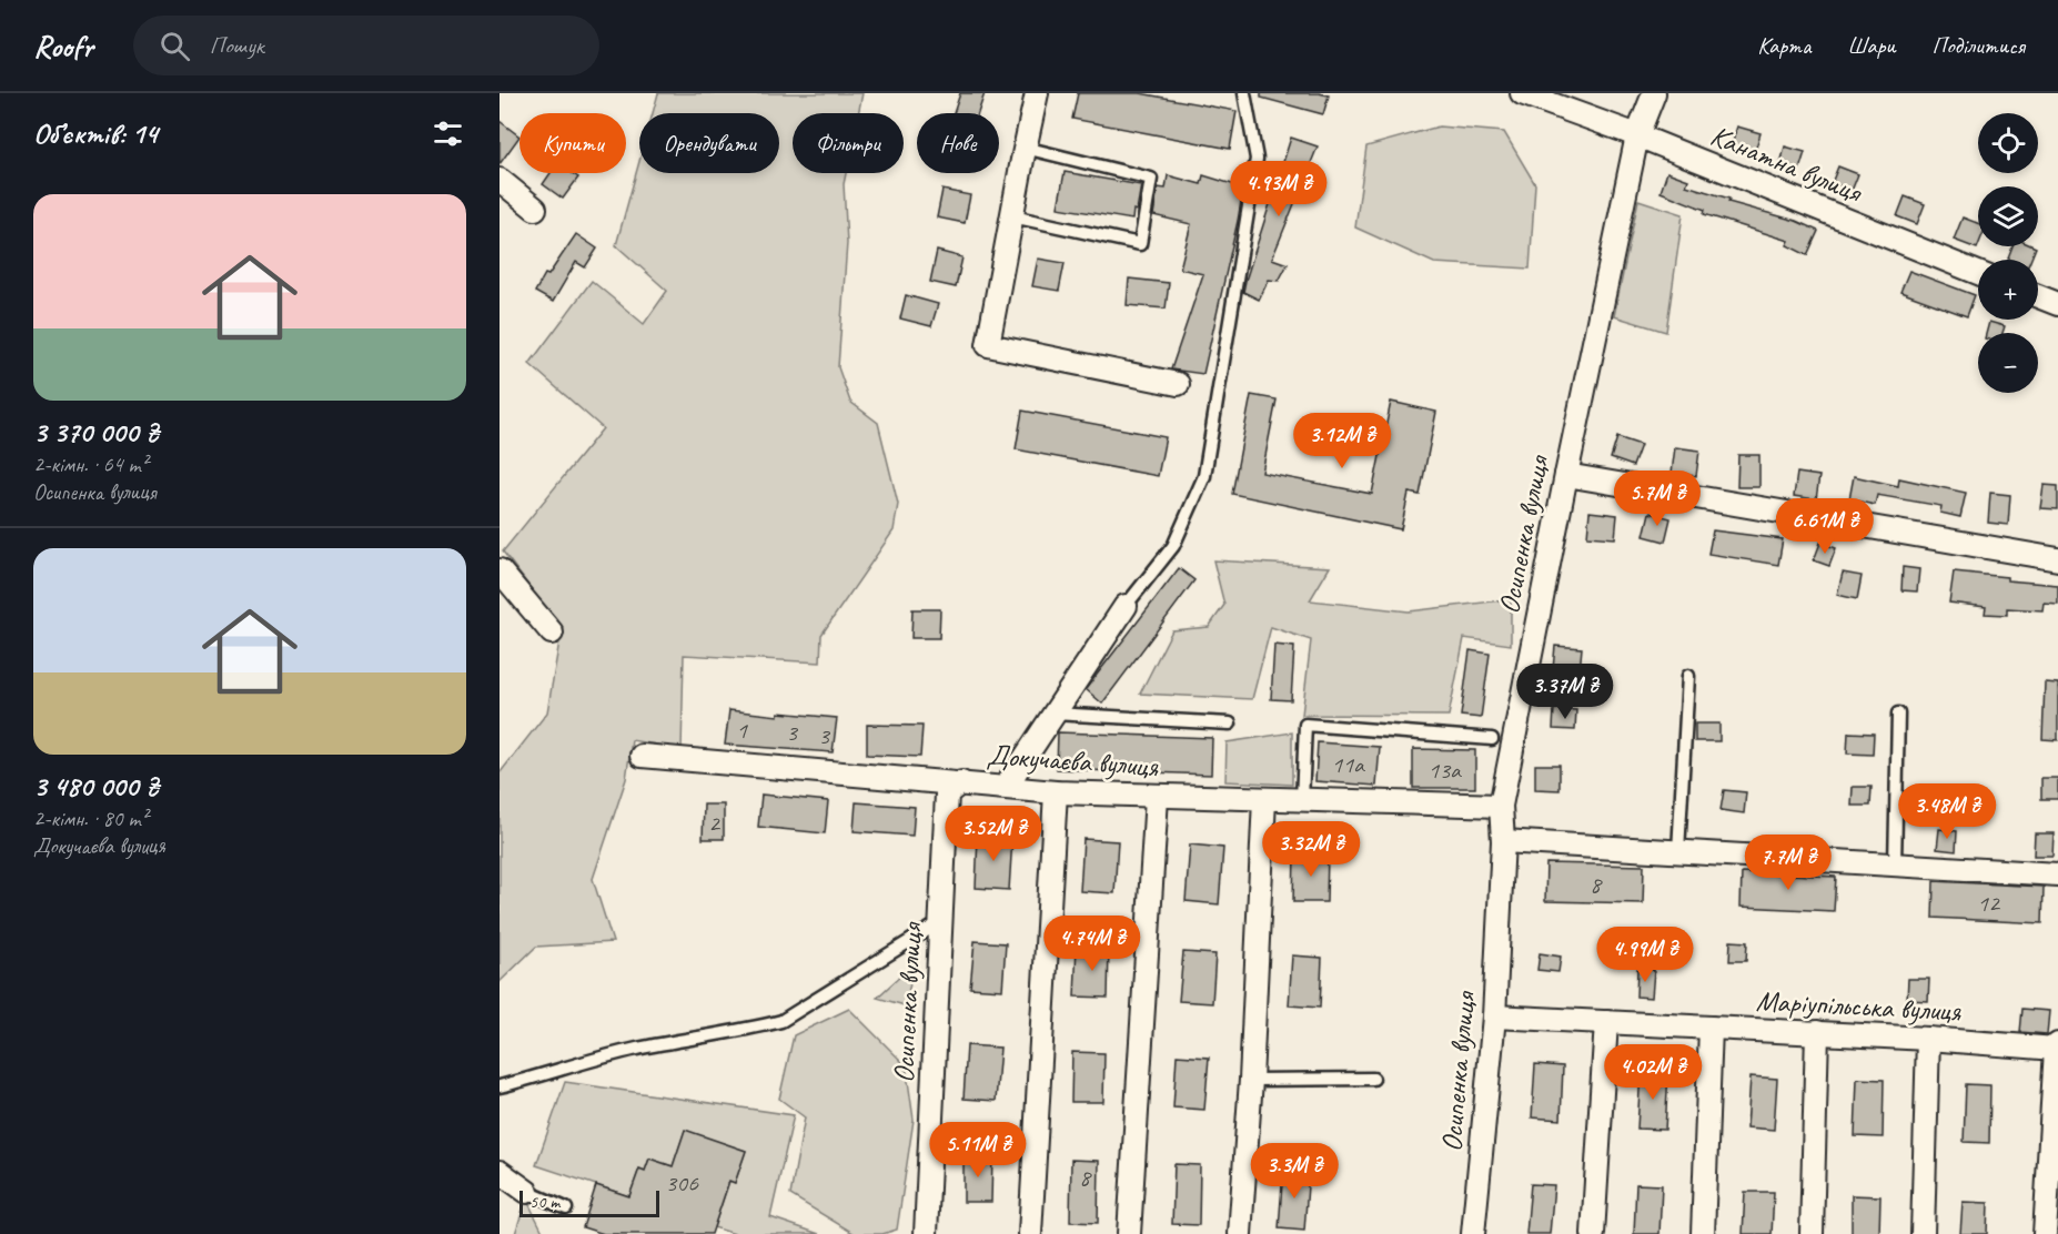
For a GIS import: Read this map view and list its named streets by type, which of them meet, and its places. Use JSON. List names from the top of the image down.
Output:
{
  "streets": {
    "street": [
      "Канатна вулиця",
      "Осипенка вулиця",
      "Докучаєва вулиця",
      "Маріупільська вулиця"
    ]
  },
  "crossings": [
    ["Канатна вулиця", "Осипенка вулиця"],
    ["Осипенка вулиця", "Докучаєва вулиця"],
    ["Осипенка вулиця", "Маріупільська вулиця"]
  ],
  "house_numbers": [
    "1",
    "3",
    "3",
    "11а",
    "13а",
    "2",
    "8",
    "12",
    "8",
    "306"
  ],
  "scale_bar": "50 m",
  "page": {
    "header": "Roofr",
    "search": "Пошук",
    "nav": ["Карта", "Шари", "Поділитися"],
    "heading": "Об’єктів: 14",
    "map_buttons": ["+", "−"],
    "chip": [
      "Купити",
      "Орендувати",
      "Фільтри",
      "Нове"
    ],
    "price": [
      "4.93M ₴",
      "3.12M ₴",
      "5.7M ₴",
      "6.61M ₴",
      "3.37M ₴",
      "3.48M ₴",
      "3.52M ₴",
      "3.32M ₴",
      "7.7M ₴",
      "4.74M ₴",
      "4.99M ₴",
      "4.02M ₴",
      "5.11M ₴",
      "3.3M ₴"
    ],
    "list": [
      {
        "name": "3 370 000 ₴",
        "note": "2-кімн. · 64 m² · Осипенка вулиця"
      },
      {
        "name": "3 480 000 ₴",
        "note": "2-кімн. · 80 m² · Докучаєва вулиця"
      }
    ],
    "scale": "50 m"
  }
}
